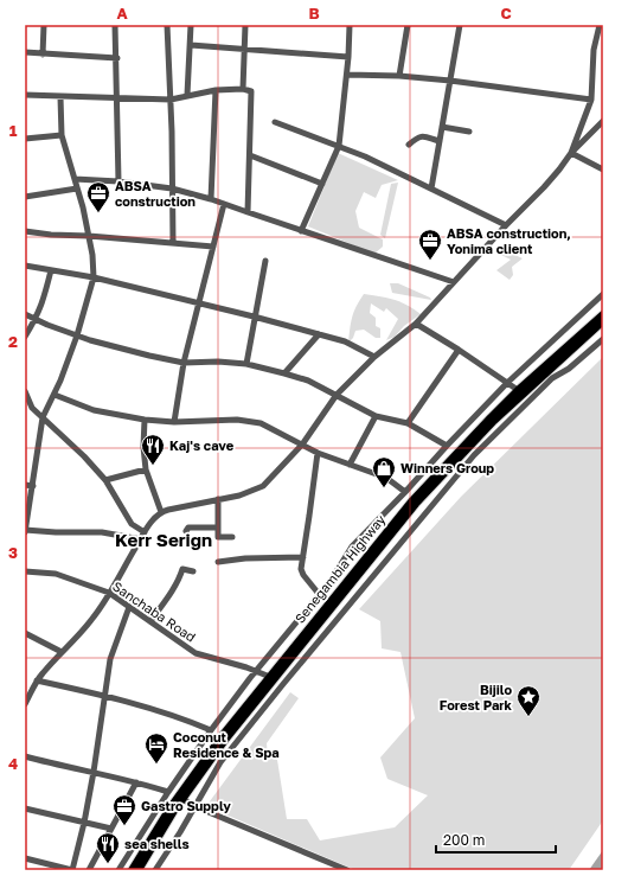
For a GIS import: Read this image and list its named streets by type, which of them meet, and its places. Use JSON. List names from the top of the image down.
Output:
{
  "streets": {
    "main road": ["Senegambia Highway"],
    "street": ["Sanchaba Road"]
  },
  "crossings": [
    ["Senegambia Highway", "Sanchaba Road"]
  ],
  "districts": ["Kerr Serign"],
  "places": {
    "office": ["ABSA construction", "ABSA construction, Yonima client", "Gastro Supply"],
    "restaurant": ["Kaj's cave", "sea shells"],
    "shop": ["Winners Group"],
    "place": ["Bijilo Forest Park"],
    "hotel": ["Coconut Residence & Spa"]
  },
  "scale_bar": "200 m",
  "grid": {
    "columns": ["A", "B", "C"],
    "rows": [
      "1",
      "2",
      "3",
      "4"
    ]
  }
}
